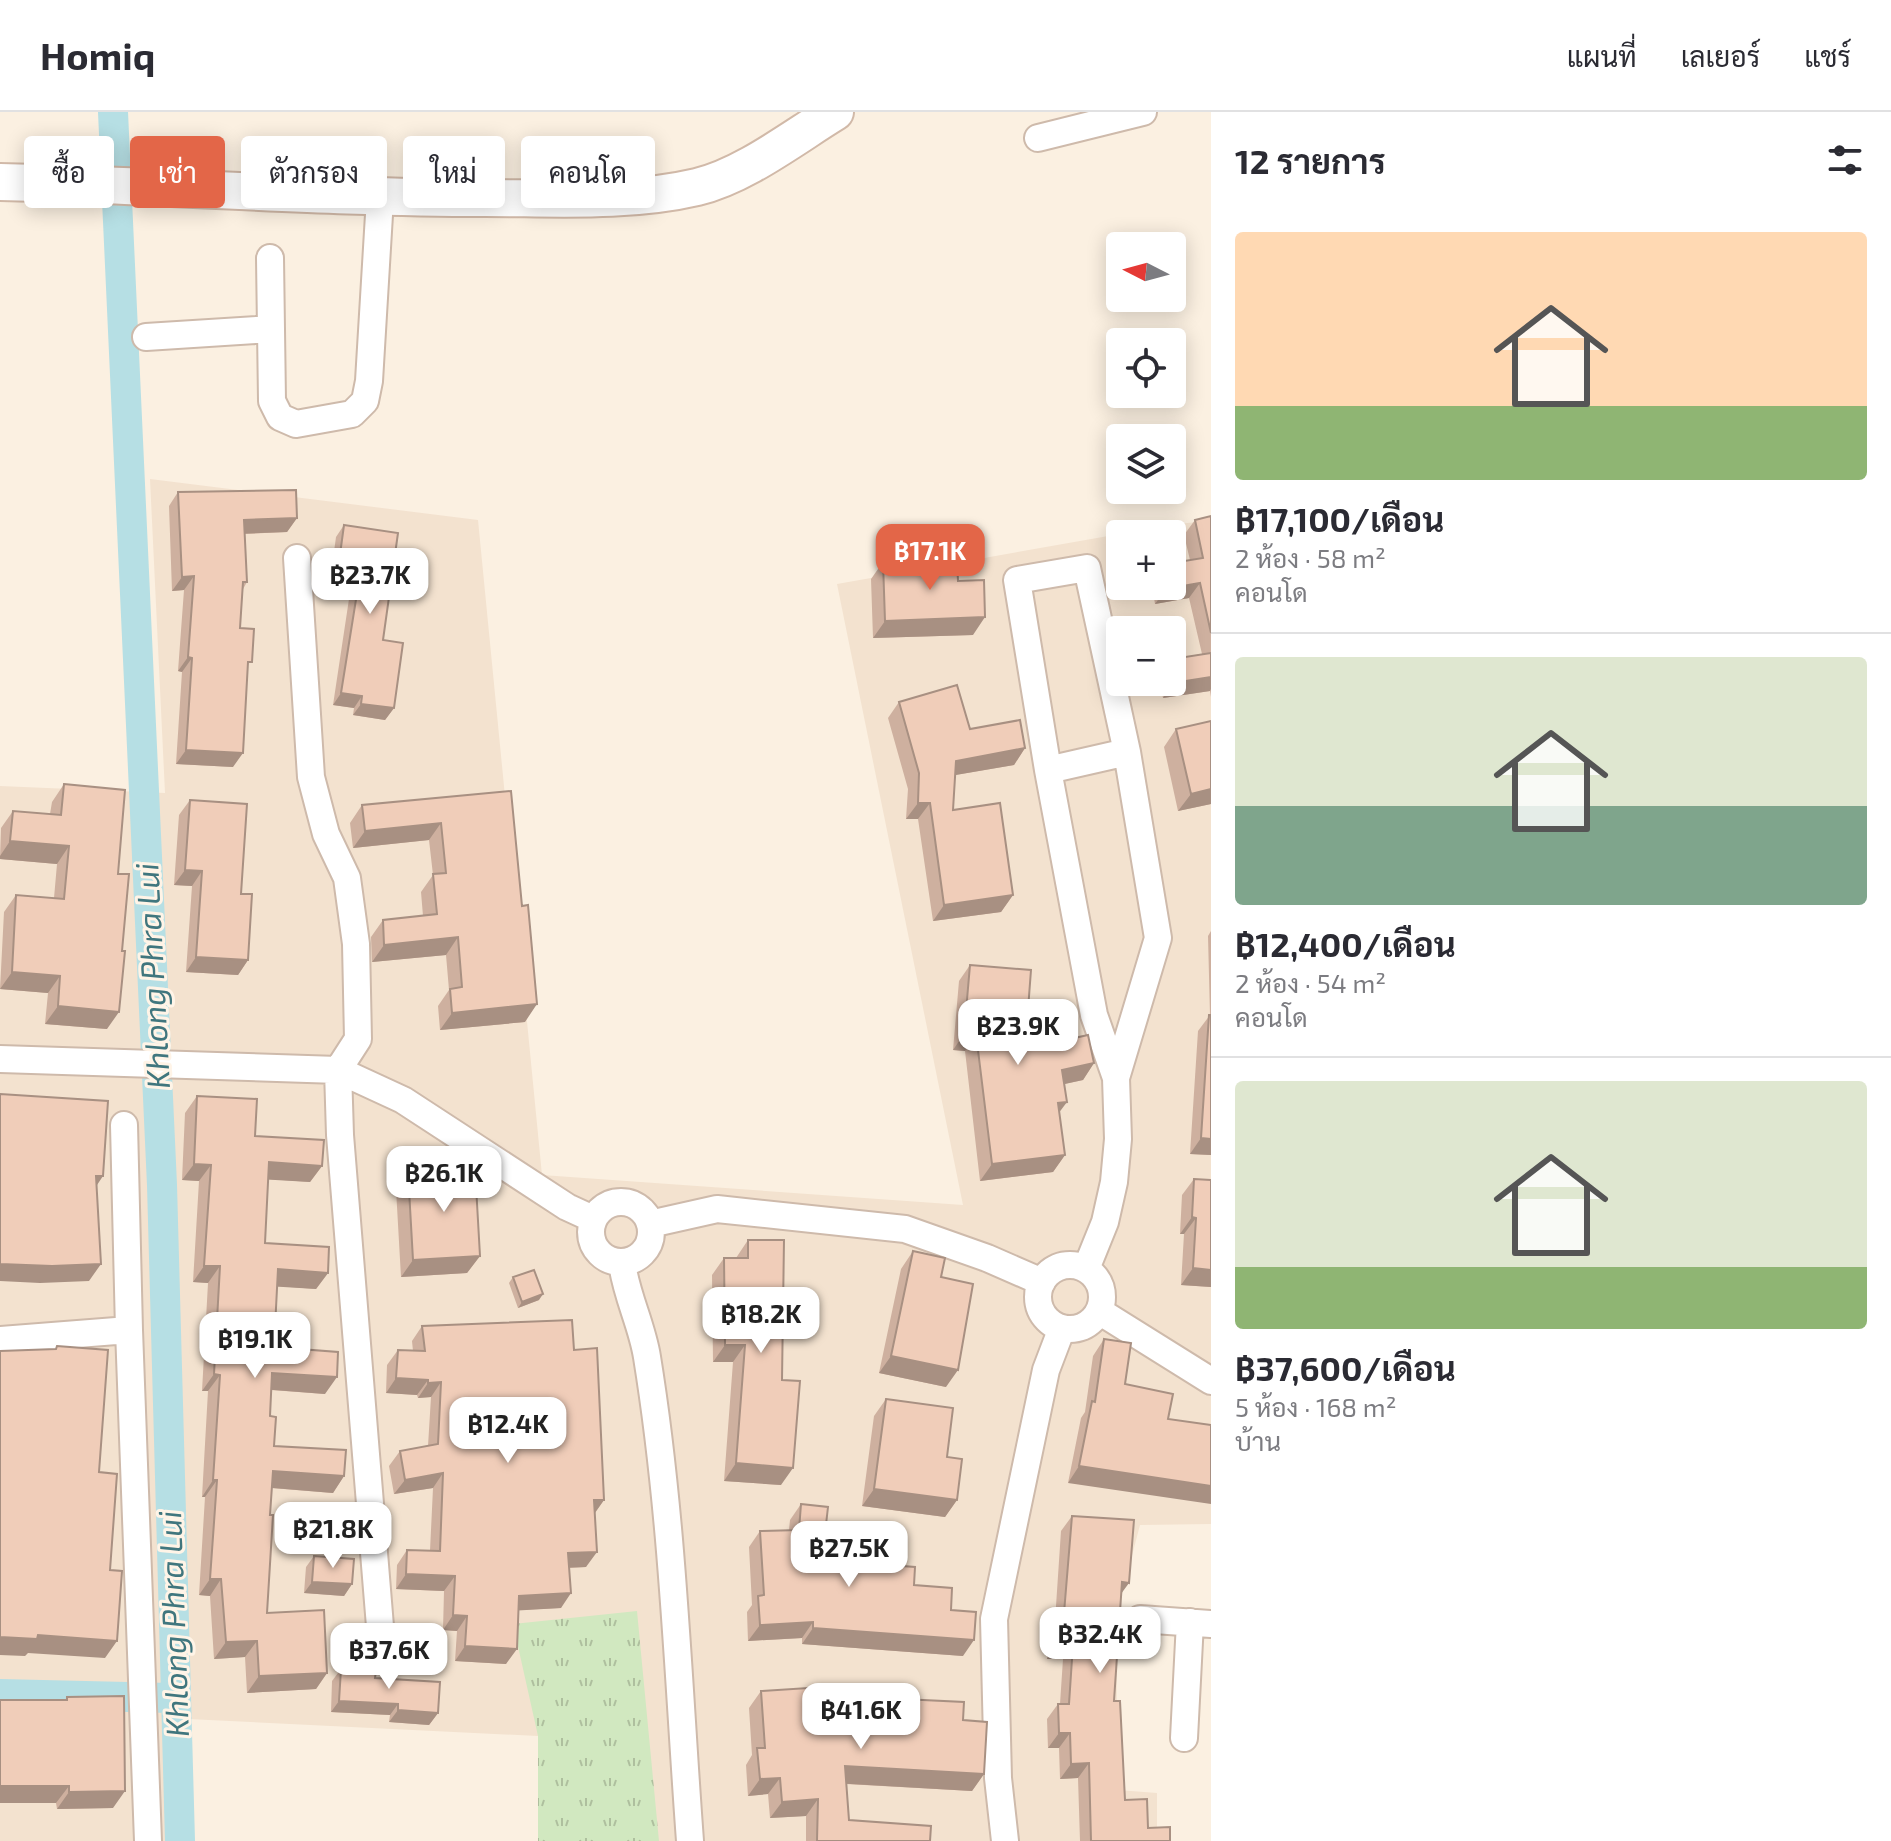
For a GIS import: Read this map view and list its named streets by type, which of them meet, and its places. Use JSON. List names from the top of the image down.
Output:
{
  "water": ["Khlong Phra Lui"],
  "north": "left",
  "page": {
    "header": "Homiq",
    "nav": ["แผนที่", "เลเยอร์", "แชร์"],
    "heading": "12 รายการ",
    "chip": [
      "ซื้อ",
      "เช่า",
      "ตัวกรอง",
      "ใหม่",
      "คอนโด"
    ],
    "list": [
      {
        "name": "฿17,100/เดือน",
        "note": "2 ห้อง · 58 m² · คอนโด"
      },
      {
        "name": "฿12,400/เดือน",
        "note": "2 ห้อง · 54 m² · คอนโด"
      },
      {
        "name": "฿37,600/เดือน",
        "note": "5 ห้อง · 168 m² · บ้าน"
      }
    ],
    "map_buttons": ["+", "−"],
    "price": [
      "฿17.1K",
      "฿23.7K",
      "฿23.9K",
      "฿26.1K",
      "฿18.2K",
      "฿19.1K",
      "฿12.4K",
      "฿21.8K",
      "฿27.5K",
      "฿32.4K",
      "฿37.6K",
      "฿41.6K"
    ]
  }
}
